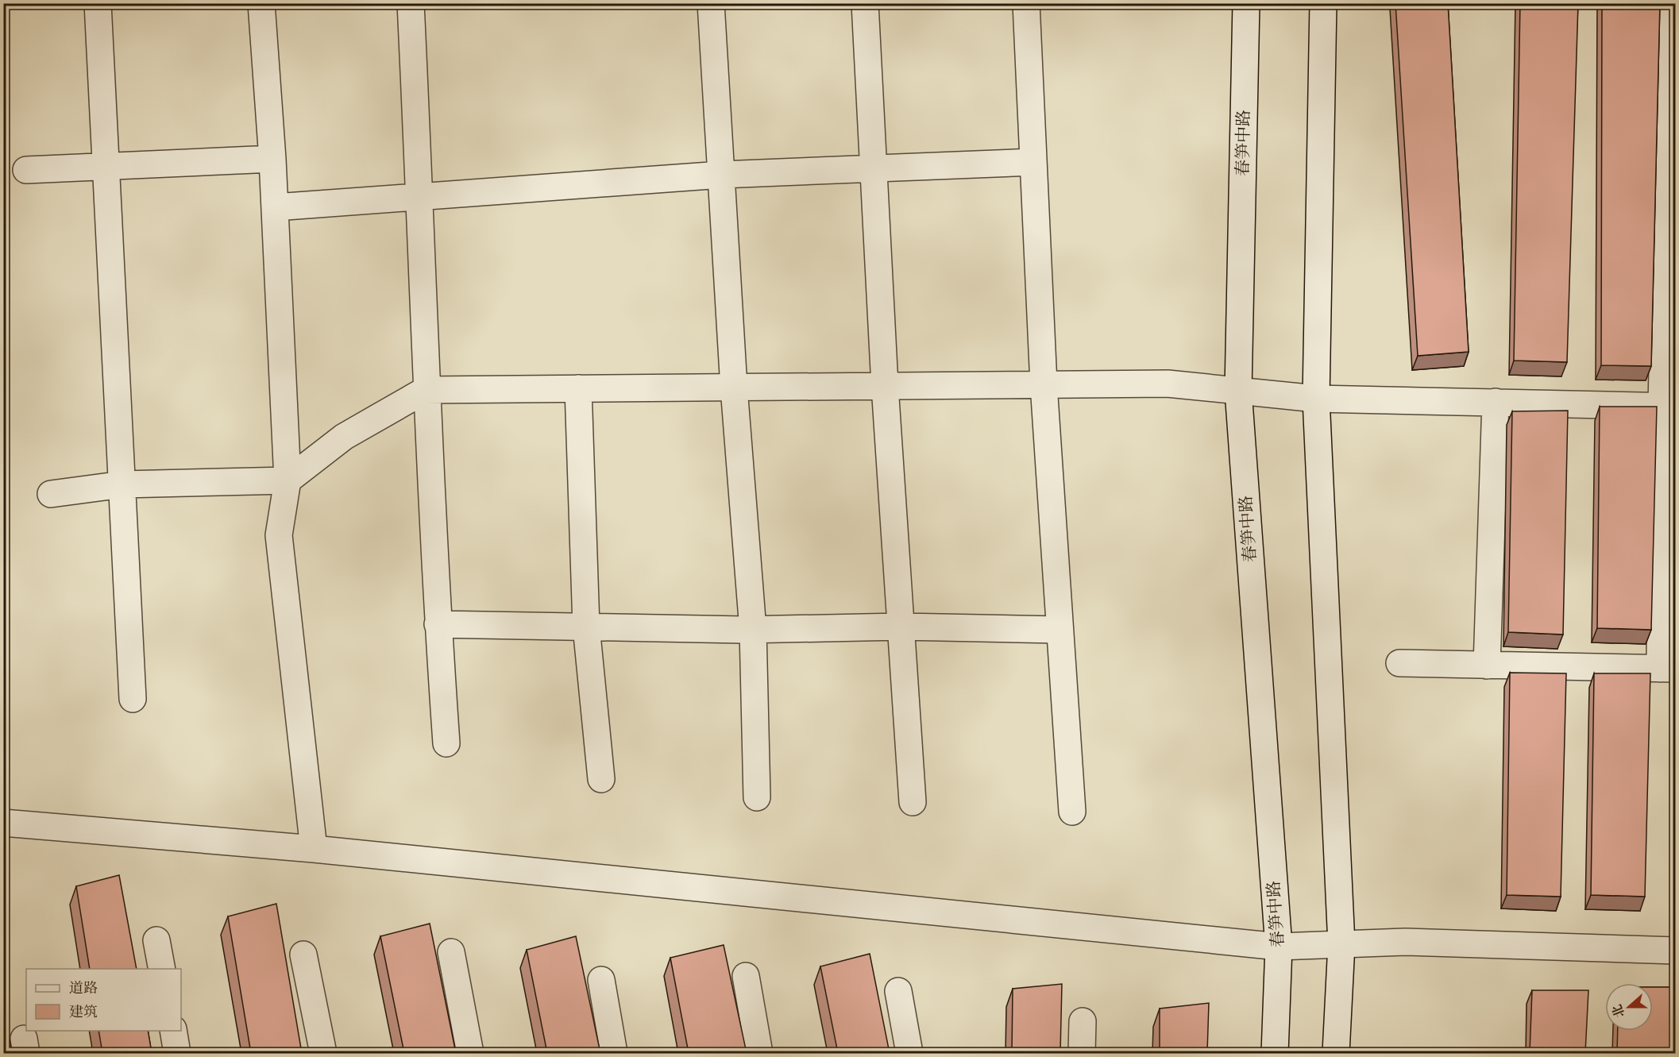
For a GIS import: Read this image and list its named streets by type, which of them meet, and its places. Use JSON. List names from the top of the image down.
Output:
{
  "streets": {
    "street": ["春笋中路"]
  },
  "legend": ["道路", "建筑"],
  "north": "left"
}
